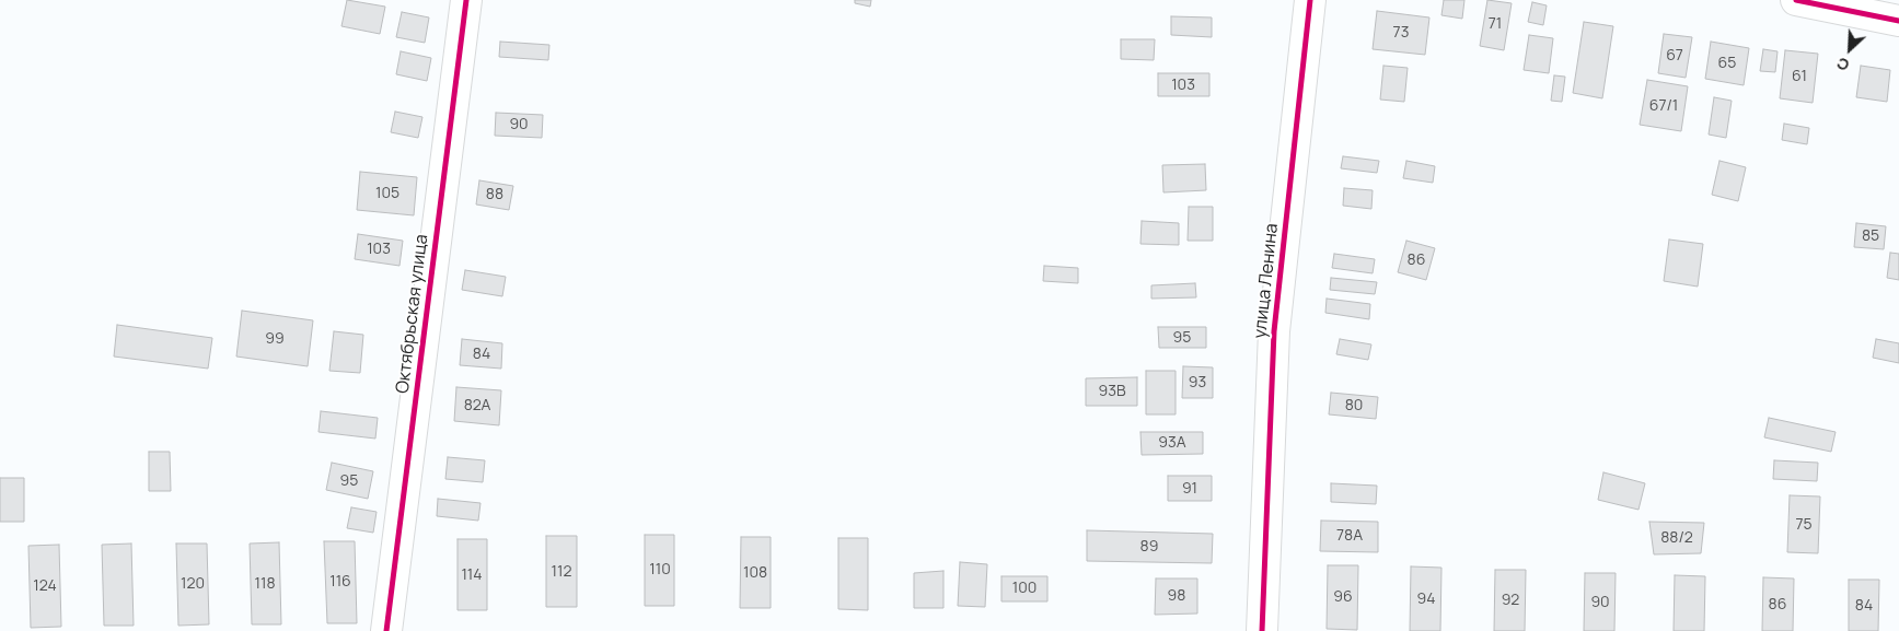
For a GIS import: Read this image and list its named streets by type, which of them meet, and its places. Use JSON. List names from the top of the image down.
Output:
{
  "streets": {
    "street": ["улица Ленина", "Октябрьская улица"]
  },
  "house_numbers": [
    "71",
    "73",
    "67",
    "65",
    "61",
    "103",
    "67/1",
    "90",
    "105",
    "88",
    "85",
    "103",
    "86",
    "95",
    "99",
    "84",
    "93",
    "93В",
    "82А",
    "80",
    "93А",
    "95",
    "91",
    "75",
    "78А",
    "88/2",
    "89",
    "110",
    "112",
    "108",
    "114",
    "116",
    "120",
    "118",
    "124",
    "100",
    "98",
    "96",
    "94",
    "92",
    "90",
    "86",
    "84"
  ],
  "north": "bottom left"
}
